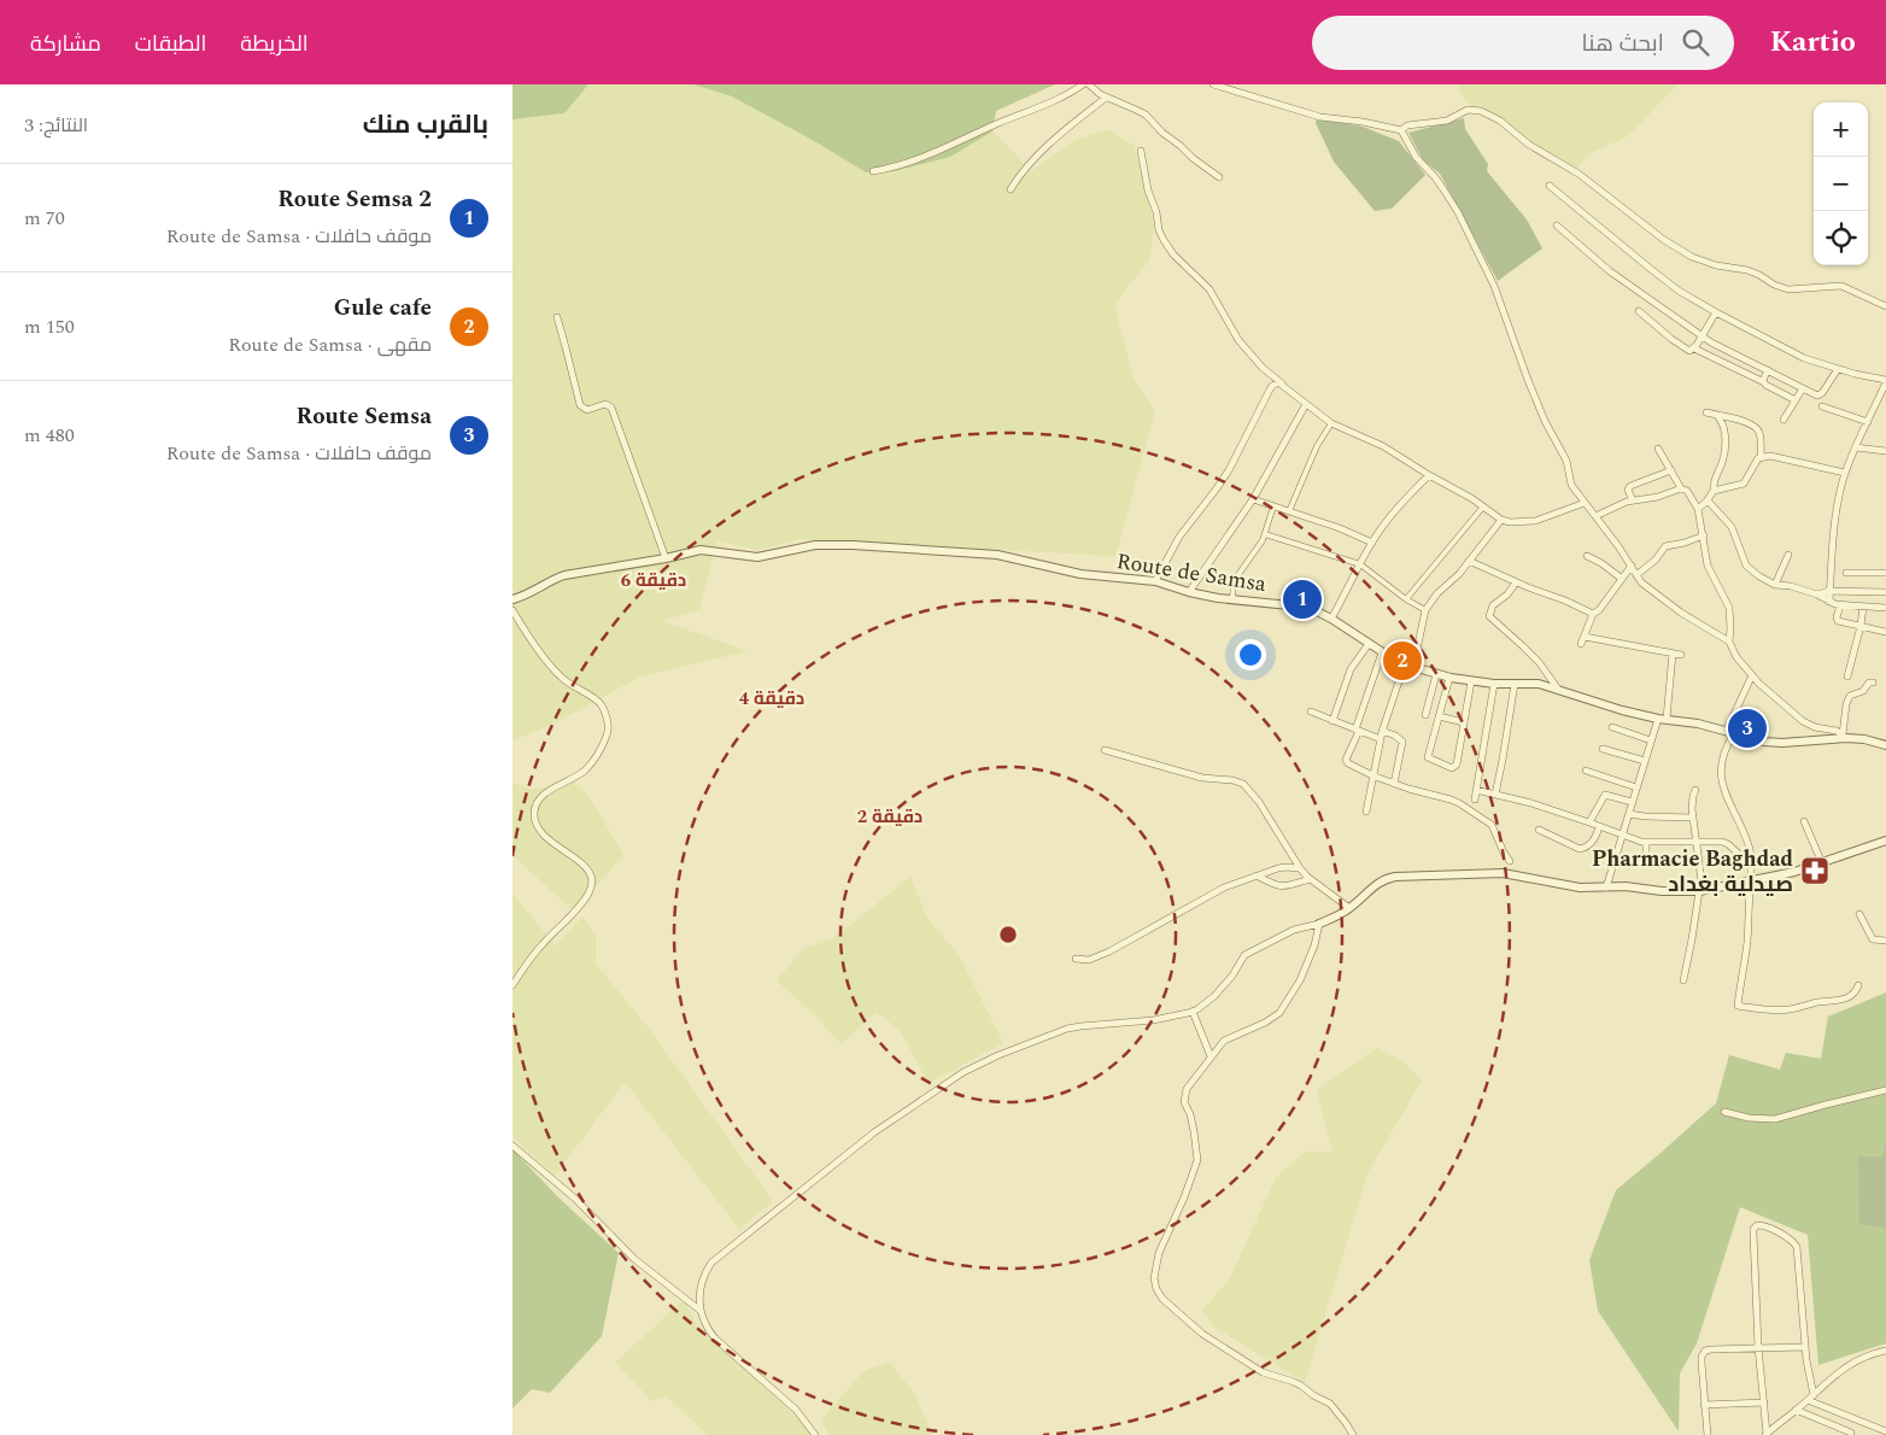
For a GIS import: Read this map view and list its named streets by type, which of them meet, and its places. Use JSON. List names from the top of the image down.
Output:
{
  "streets": {
    "street": ["Route de Samsa"]
  },
  "places": {
    "pharmacy": ["Pharmacie Baghdad صيدلية بغداد"]
  },
  "page": {
    "header": "Kartio",
    "search": "ابحث هنا",
    "nav": ["الخريطة", "الطبقات", "مشاركة"],
    "heading": ["بالقرب منك", "النتائج: 3"],
    "map_buttons": ["+", "−"],
    "list": [
      {
        "mark": "1",
        "name": "Route Semsa 2",
        "note": "موقف حافلات · Route de Samsa",
        "value": "70 m"
      },
      {
        "mark": "2",
        "name": "Gule cafe",
        "note": "مقهى · Route de Samsa",
        "value": "150 m"
      },
      {
        "mark": "3",
        "name": "Route Semsa",
        "note": "موقف حافلات · Route de Samsa",
        "value": "480 m"
      }
    ],
    "pins": ["1", "2", "3"]
  },
  "rings": ["6 دقيقة", "4 دقيقة", "2 دقيقة"]
}
